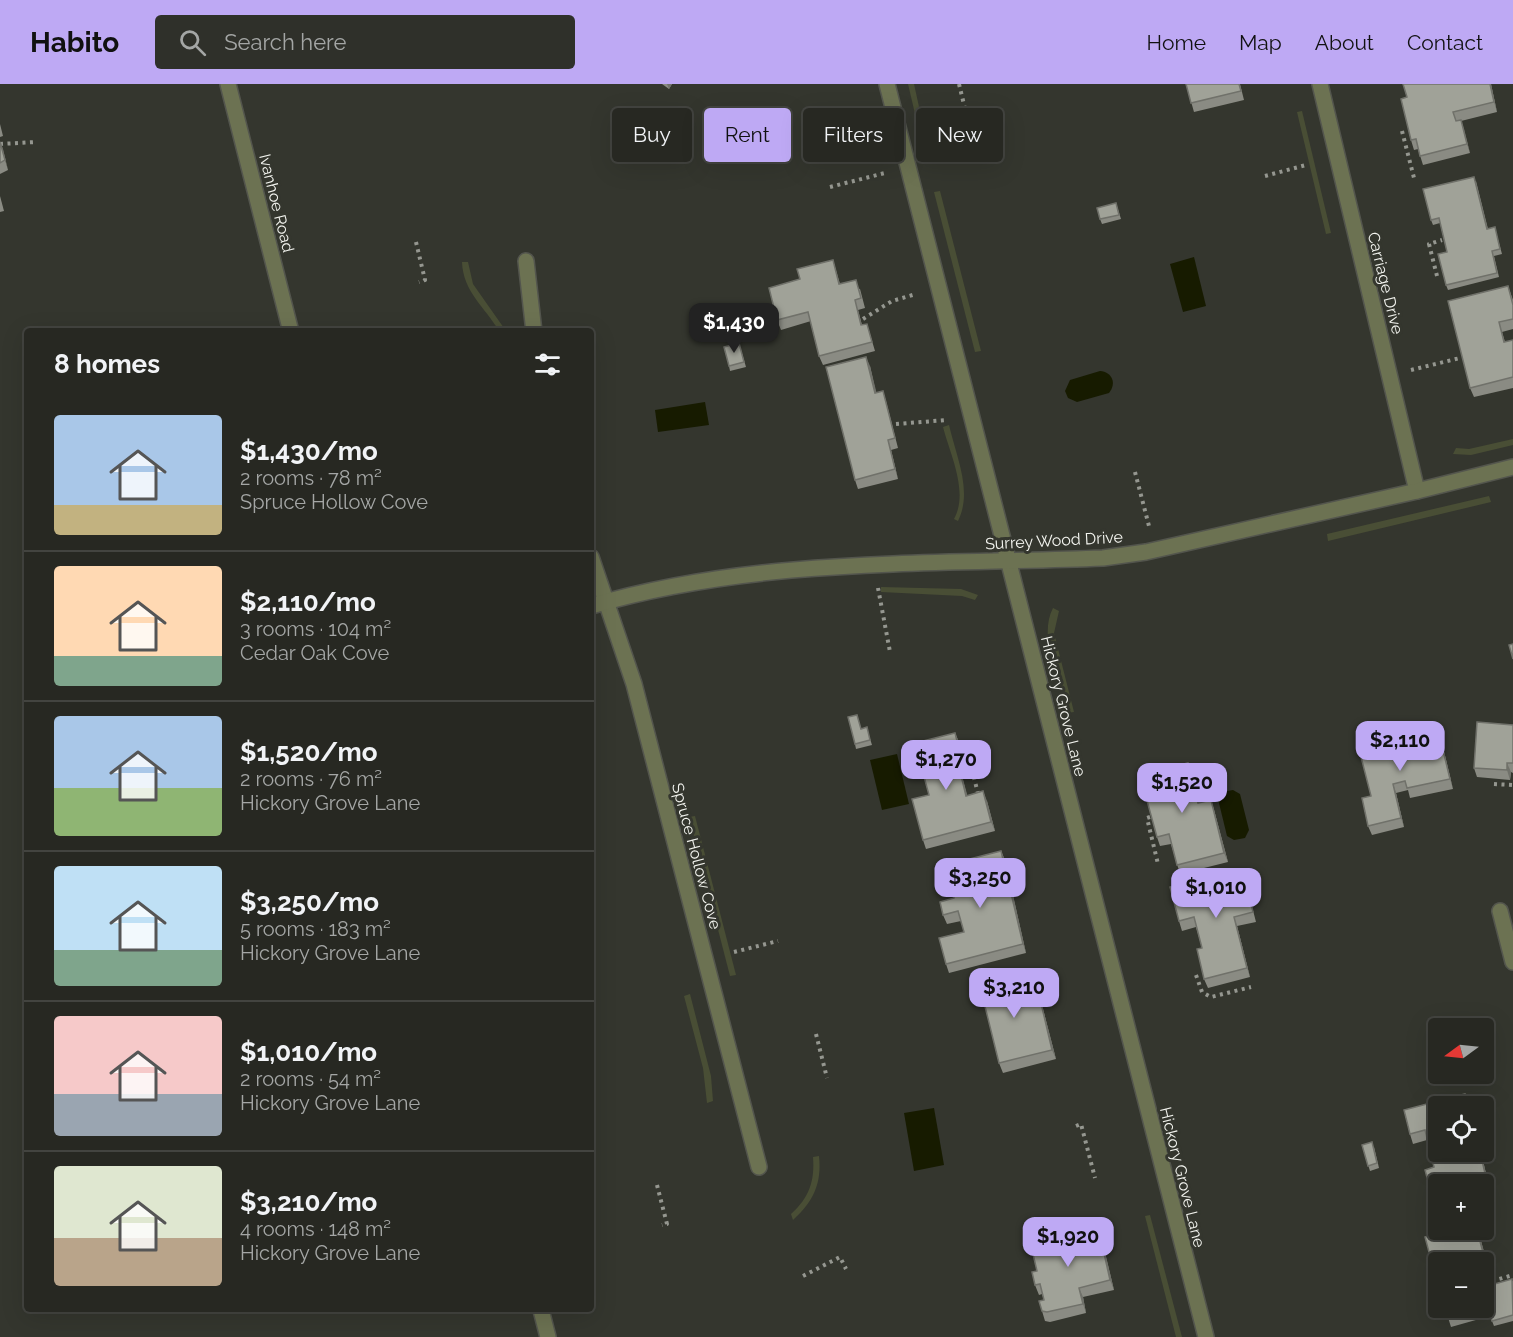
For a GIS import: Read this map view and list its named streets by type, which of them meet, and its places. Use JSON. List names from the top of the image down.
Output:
{
  "streets": {
    "street": [
      "Ivanhoe Road",
      "Carriage Drive",
      "Surrey Wood Drive",
      "Hickory Grove Lane",
      "Spruce Hollow Cove"
    ]
  },
  "crossings": [
    ["Carriage Drive", "Surrey Wood Drive"],
    ["Surrey Wood Drive", "Hickory Grove Lane"],
    ["Surrey Wood Drive", "Spruce Hollow Cove"]
  ],
  "north": "left",
  "page": {
    "header": "Habito",
    "search": "Search here",
    "nav": [
      "Home",
      "Map",
      "About",
      "Contact"
    ],
    "chip": [
      "Buy",
      "Rent",
      "Filters",
      "New"
    ],
    "price": [
      "$1,430",
      "$2,110",
      "$1,270",
      "$1,520",
      "$3,250",
      "$1,010",
      "$3,210",
      "$1,920"
    ],
    "heading": "8 homes",
    "list": [
      {
        "name": "$1,430/mo",
        "note": "2 rooms · 78 m² · Spruce Hollow Cove"
      },
      {
        "name": "$2,110/mo",
        "note": "3 rooms · 104 m² · Cedar Oak Cove"
      },
      {
        "name": "$1,520/mo",
        "note": "2 rooms · 76 m² · Hickory Grove Lane"
      },
      {
        "name": "$3,250/mo",
        "note": "5 rooms · 183 m² · Hickory Grove Lane"
      },
      {
        "name": "$1,010/mo",
        "note": "2 rooms · 54 m² · Hickory Grove Lane"
      },
      {
        "name": "$3,210/mo",
        "note": "4 rooms · 148 m² · Hickory Grove Lane"
      }
    ],
    "map_buttons": ["+", "−"]
  }
}
